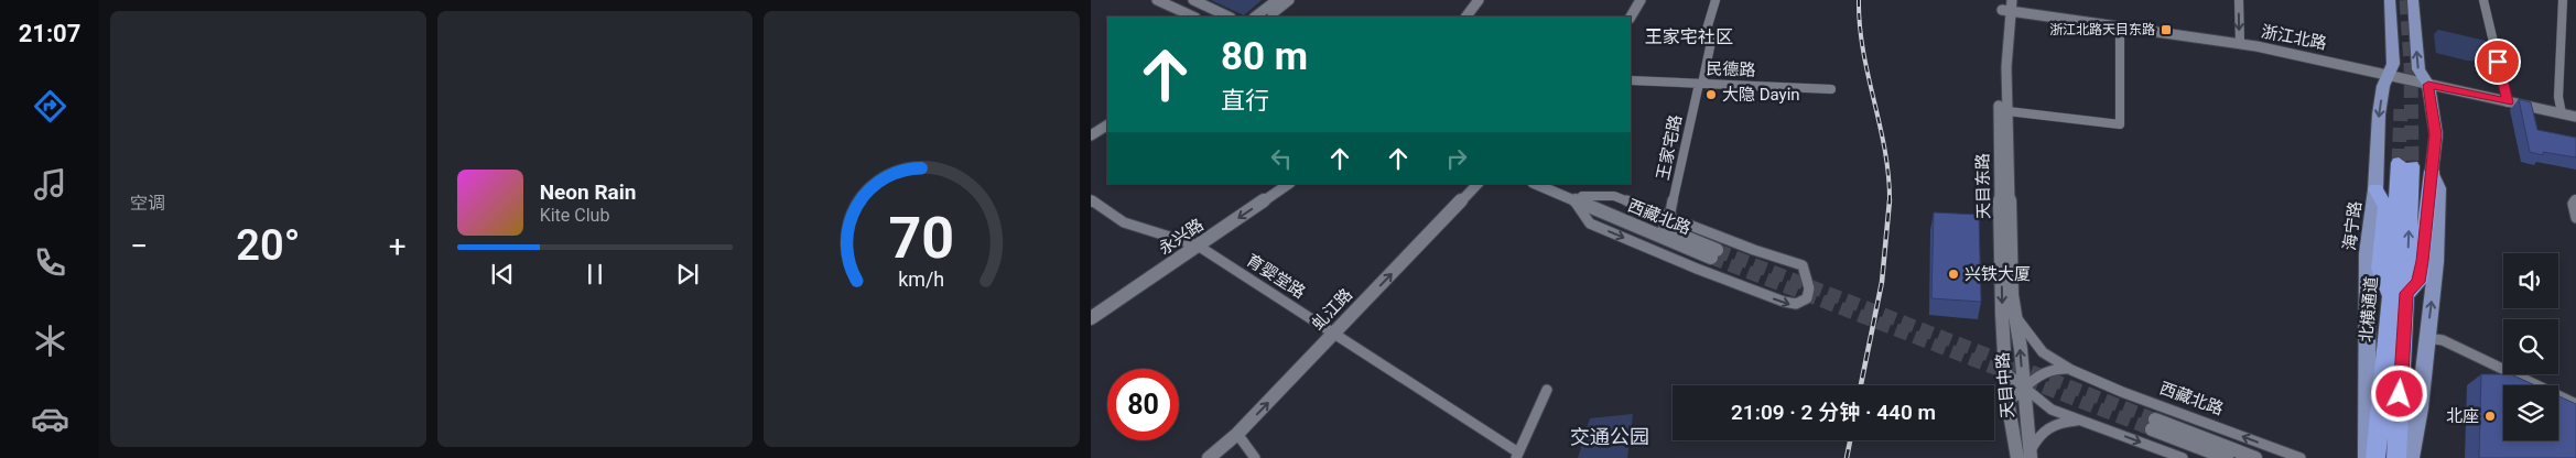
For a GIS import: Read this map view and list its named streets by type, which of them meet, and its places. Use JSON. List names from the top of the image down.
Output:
{
  "streets": {
    "highway": ["北横通道"],
    "main road": [
      "浙江北路",
      "天目东路",
      "西藏北路",
      "海宁路",
      "永兴路",
      "虬江路",
      "天目中路"
    ],
    "street": ["民德路", "王家宅路", "育婴堂路"]
  },
  "crossings": [
    ["浙江北路", "天目东路"],
    ["浙江北路", "海宁路"],
    ["民德路", "王家宅路"],
    ["天目东路", "西藏北路"],
    ["天目东路", "天目中路"],
    ["西藏北路", "天目中路"],
    ["永兴路", "育婴堂路"],
    ["育婴堂路", "虬江路"]
  ],
  "one_way": ["永兴路", "虬江路"],
  "districts": ["王家宅社区"],
  "parks": ["交通公园"],
  "places": {
    "transit": ["浙江北路天目东路"],
    "other": ["大隐 Dayin", "兴铁大厦", "北座"]
  },
  "page": {
    "tabs": "21:07",
    "tile": "空调",
    "turn": ["80 m", "直行"],
    "song": ["Neon Rain", "Kite Club"],
    "heat": ["−", "20°", "+"],
    "limit": "80",
    "trip": "21:09 · 2 分钟 · 440 m",
    "gauge": ["70", "km/h"]
  }
}
